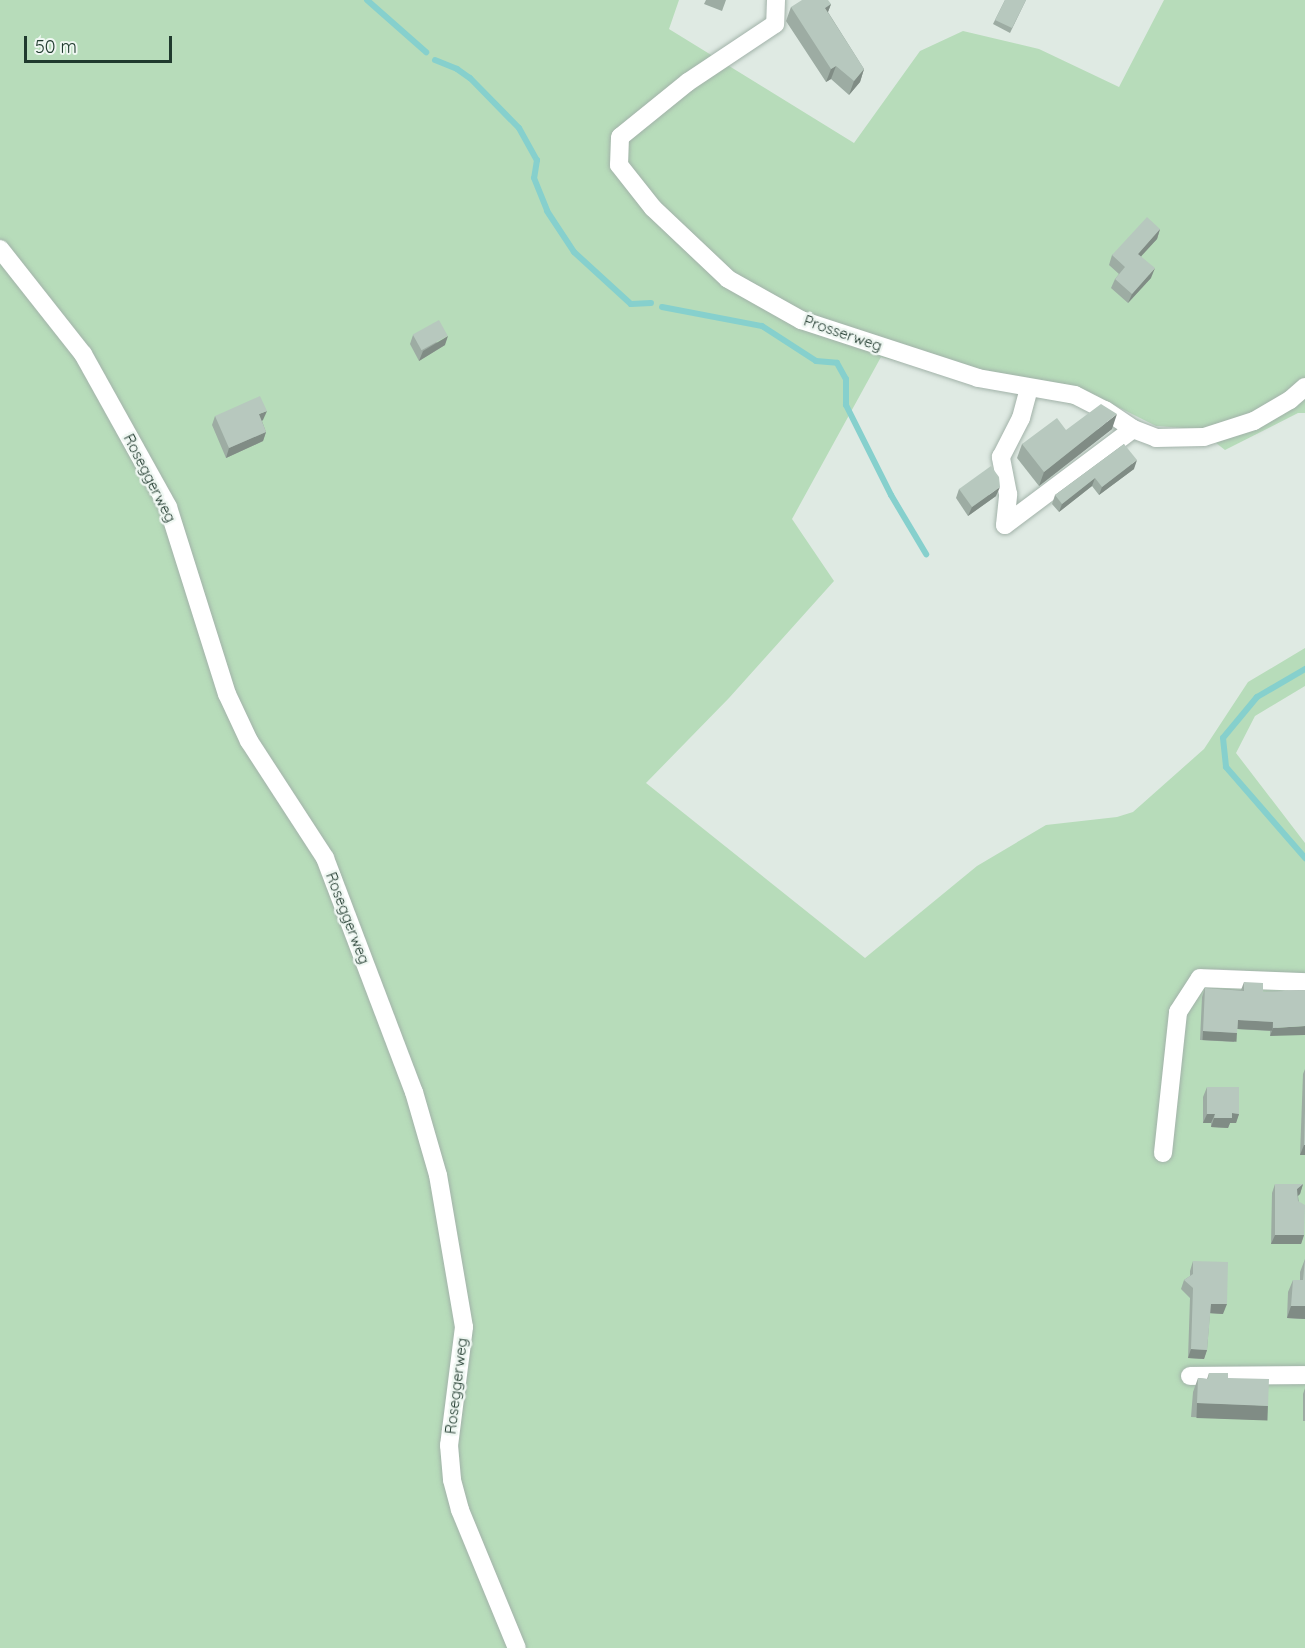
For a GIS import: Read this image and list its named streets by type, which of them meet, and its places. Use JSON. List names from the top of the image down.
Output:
{
  "streets": {
    "street": ["Prosserweg", "Roseggerweg"]
  },
  "scale_bar": "50 m"
}
